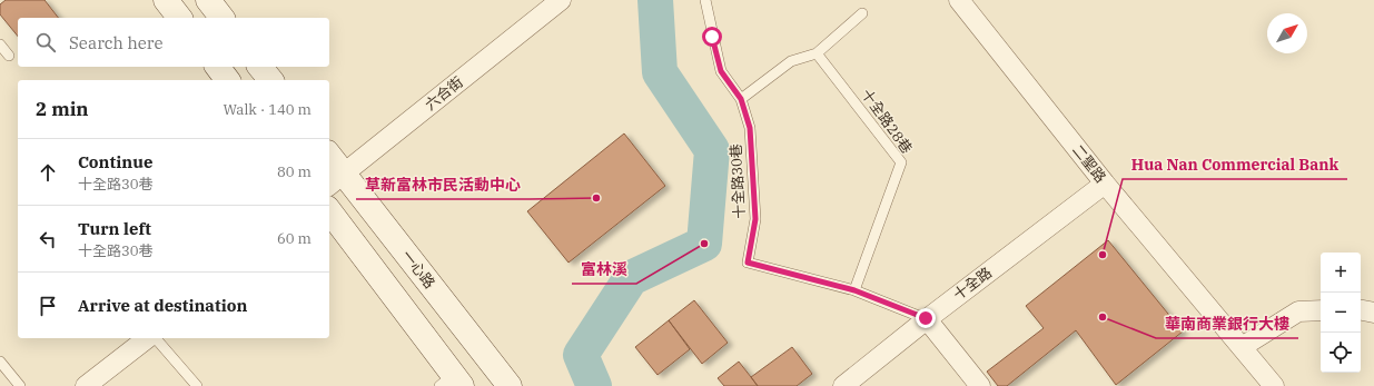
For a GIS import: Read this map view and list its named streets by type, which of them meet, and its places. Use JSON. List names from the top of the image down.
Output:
{
  "streets": {
    "street": [
      "六合街",
      "二聖路",
      "一心路",
      "十全路"
    ],
    "lane": ["十全路28巷", "十全路30巷"]
  },
  "crossings": [
    ["六合街", "一心路"],
    ["十全路28巷", "十全路30巷"],
    ["二聖路", "十全路"],
    ["十全路30巷", "十全路"]
  ],
  "places": [
    "草新富林市民活動中心",
    "富林溪",
    "Hua Nan Commercial Bank",
    "華南商業銀行大樓"
  ],
  "north": "top right",
  "page": {
    "search": "Search here",
    "heading": ["2 min", "Walk · 140 m"],
    "list": [
      ["Continue", "十全路30巷", "80 m"],
      ["Turn left", "十全路30巷", "60 m"],
      "Arrive at destination"
    ],
    "map_buttons": ["+", "−"]
  }
}
